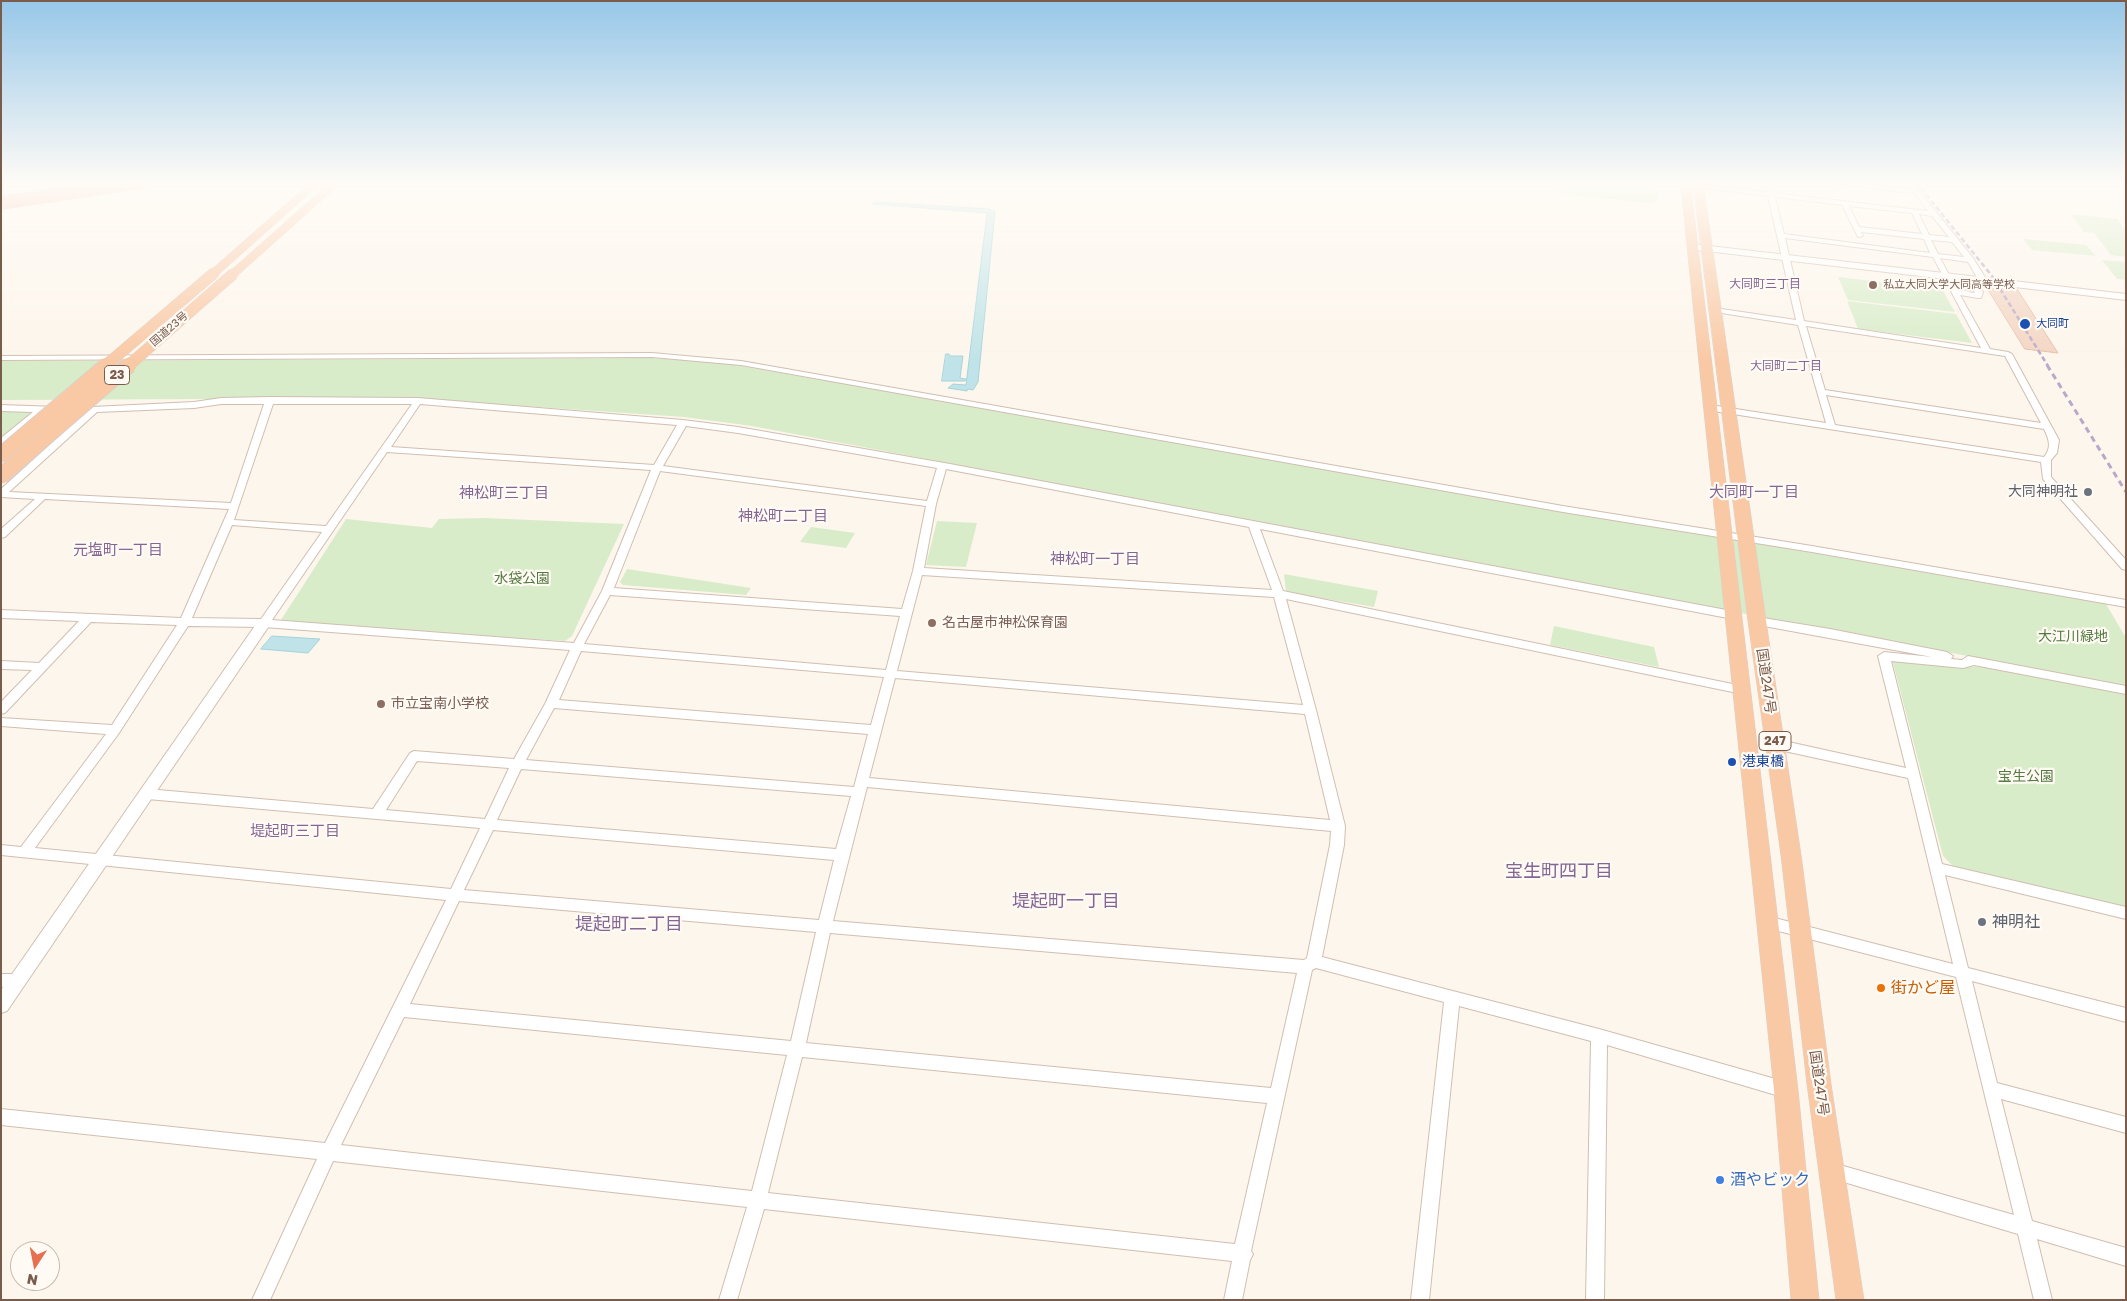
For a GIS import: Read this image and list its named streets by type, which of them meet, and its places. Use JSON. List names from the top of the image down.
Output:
{
  "streets": {
    "highway": [
      "国道23号",
      "23",
      "国道247号",
      "247"
    ]
  },
  "districts": [
    "大同町三丁目",
    "大同町二丁目",
    "大同町一丁目",
    "神松町三丁目",
    "神松町二丁目",
    "元塩町一丁目",
    "神松町一丁目",
    "堤起町三丁目",
    "宝生町四丁目",
    "堤起町一丁目",
    "堤起町二丁目"
  ],
  "parks": ["水袋公園", "大江川緑地", "宝生公園"],
  "places": [
    "私立大同大学大同高等学校",
    "大同町",
    "大同神明社",
    "名古屋市神松保育園",
    "市立宝南小学校",
    "港東橋",
    "神明社",
    "街かど屋",
    "酒やビック"
  ],
  "north": "bottom"
}
